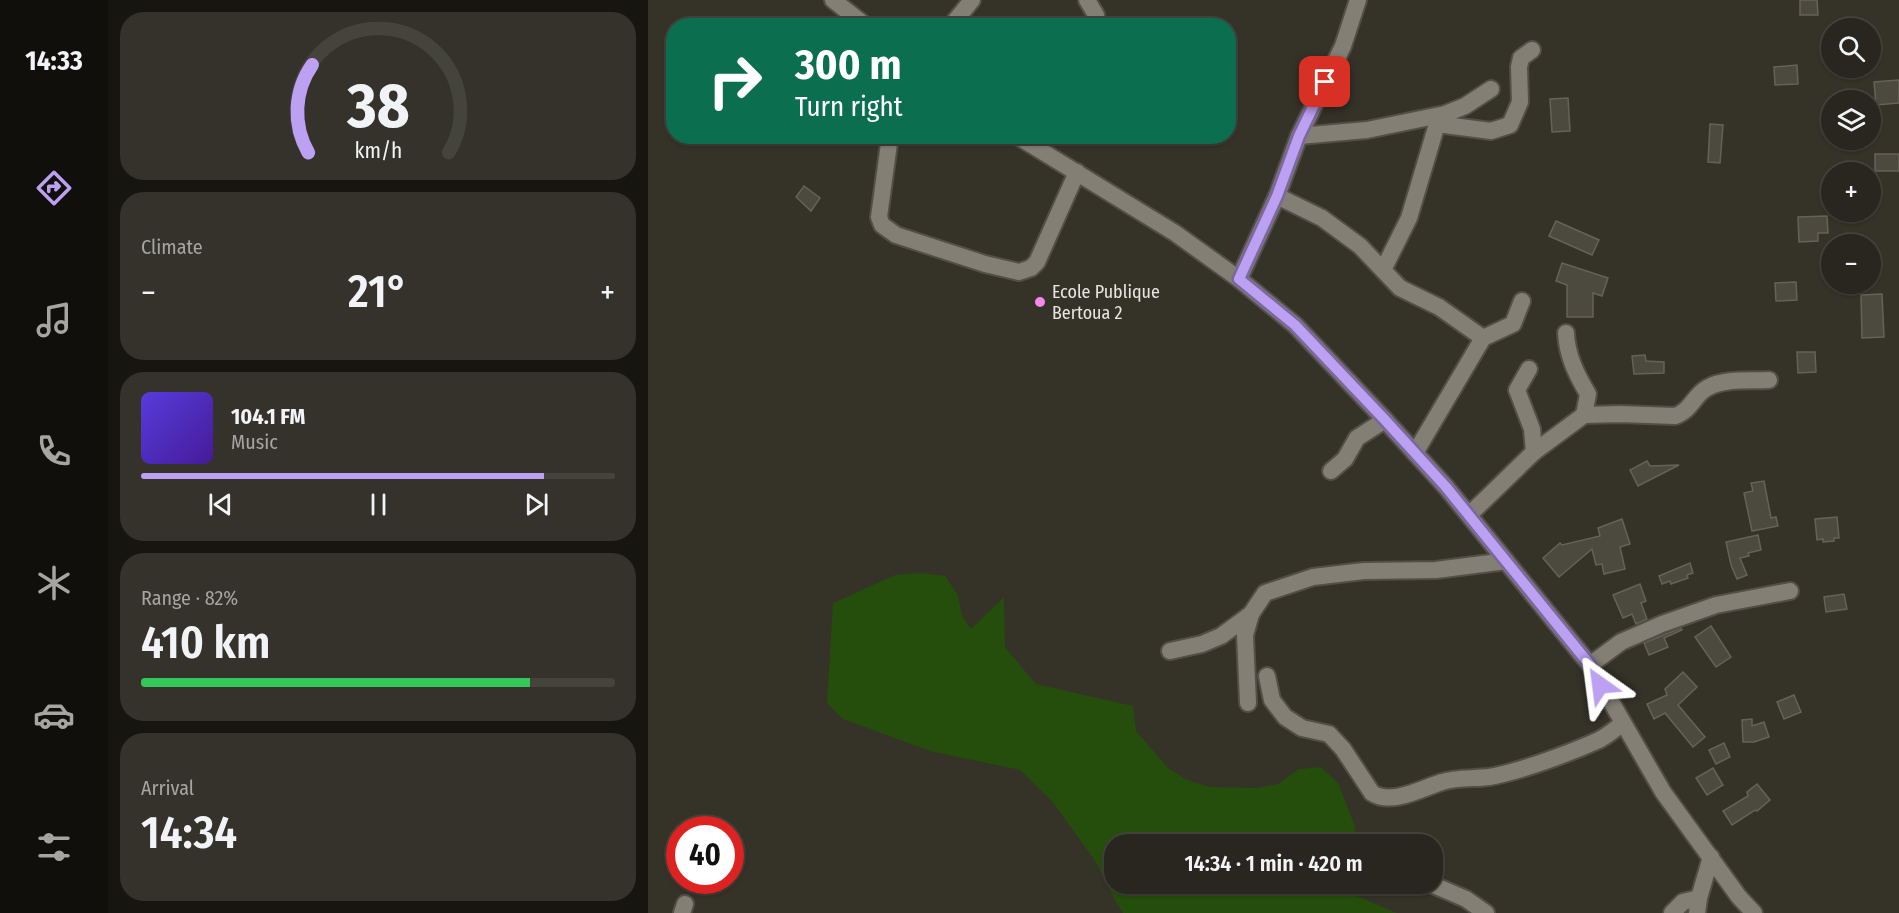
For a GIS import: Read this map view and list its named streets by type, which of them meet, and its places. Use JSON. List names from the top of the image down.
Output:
{
  "places": ["Ecole Publique Bertoua 2"],
  "page": {
    "tabs": "14:33",
    "map_buttons": ["+", "−"],
    "turn": ["300 m", "Turn right"],
    "tile": [
      "Climate",
      ["Range · 82%", "410 km"],
      ["Arrival", "14:34"]
    ],
    "heat": ["−", "21°", "+"],
    "song": ["104.1 FM", "Music"],
    "limit": "40",
    "trip": "14:34 · 1 min · 420 m",
    "gauge": ["38", "km/h"]
  }
}
